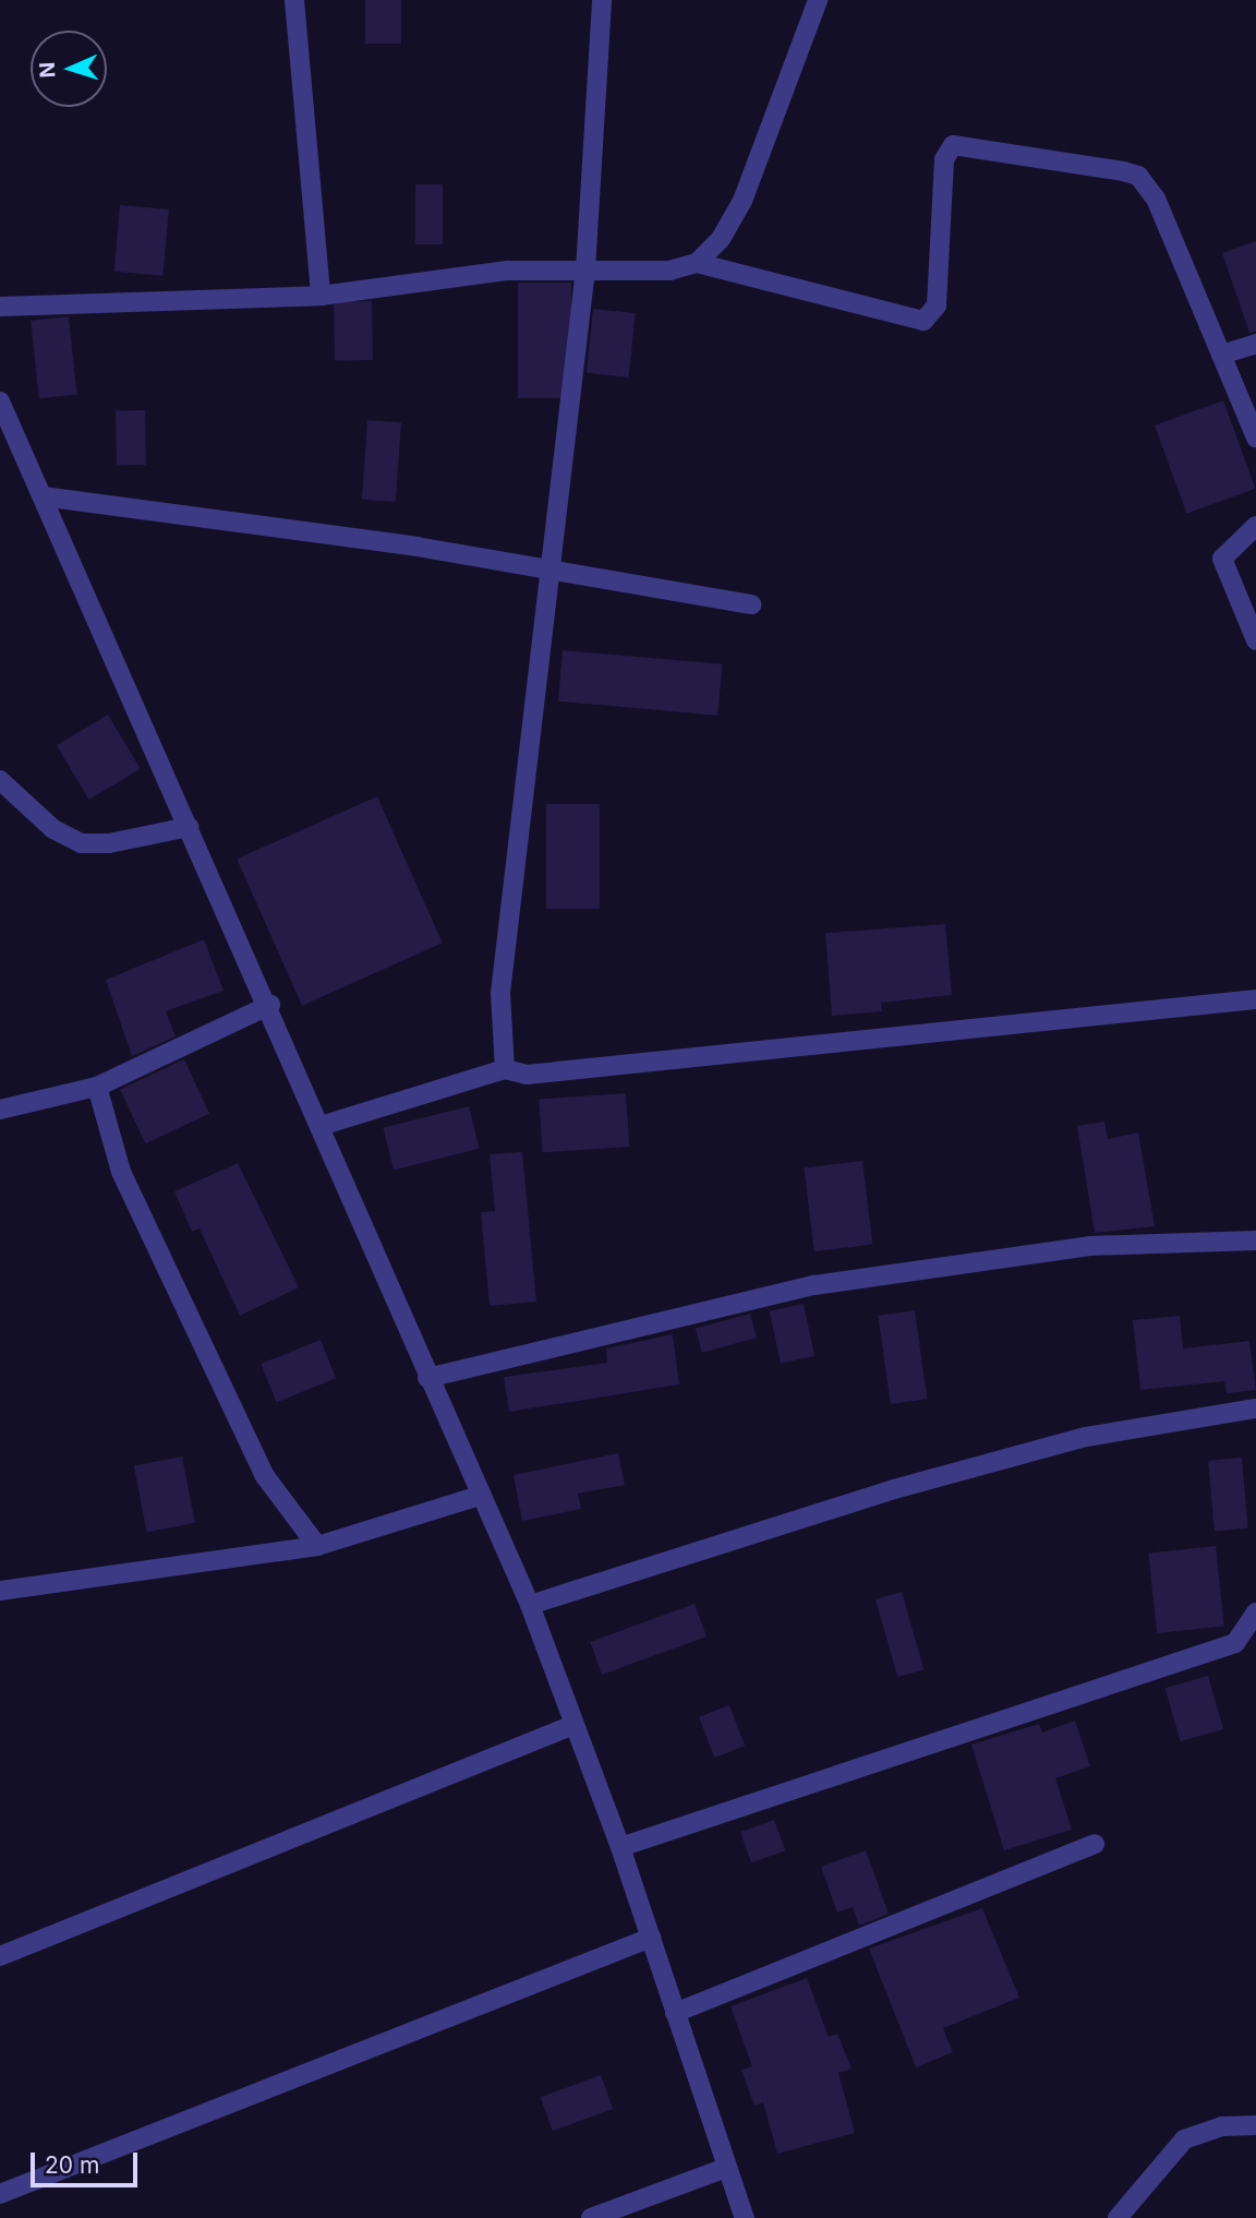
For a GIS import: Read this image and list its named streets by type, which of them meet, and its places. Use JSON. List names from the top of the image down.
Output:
{
  "scale_bar": "20 m",
  "north": "left"
}
